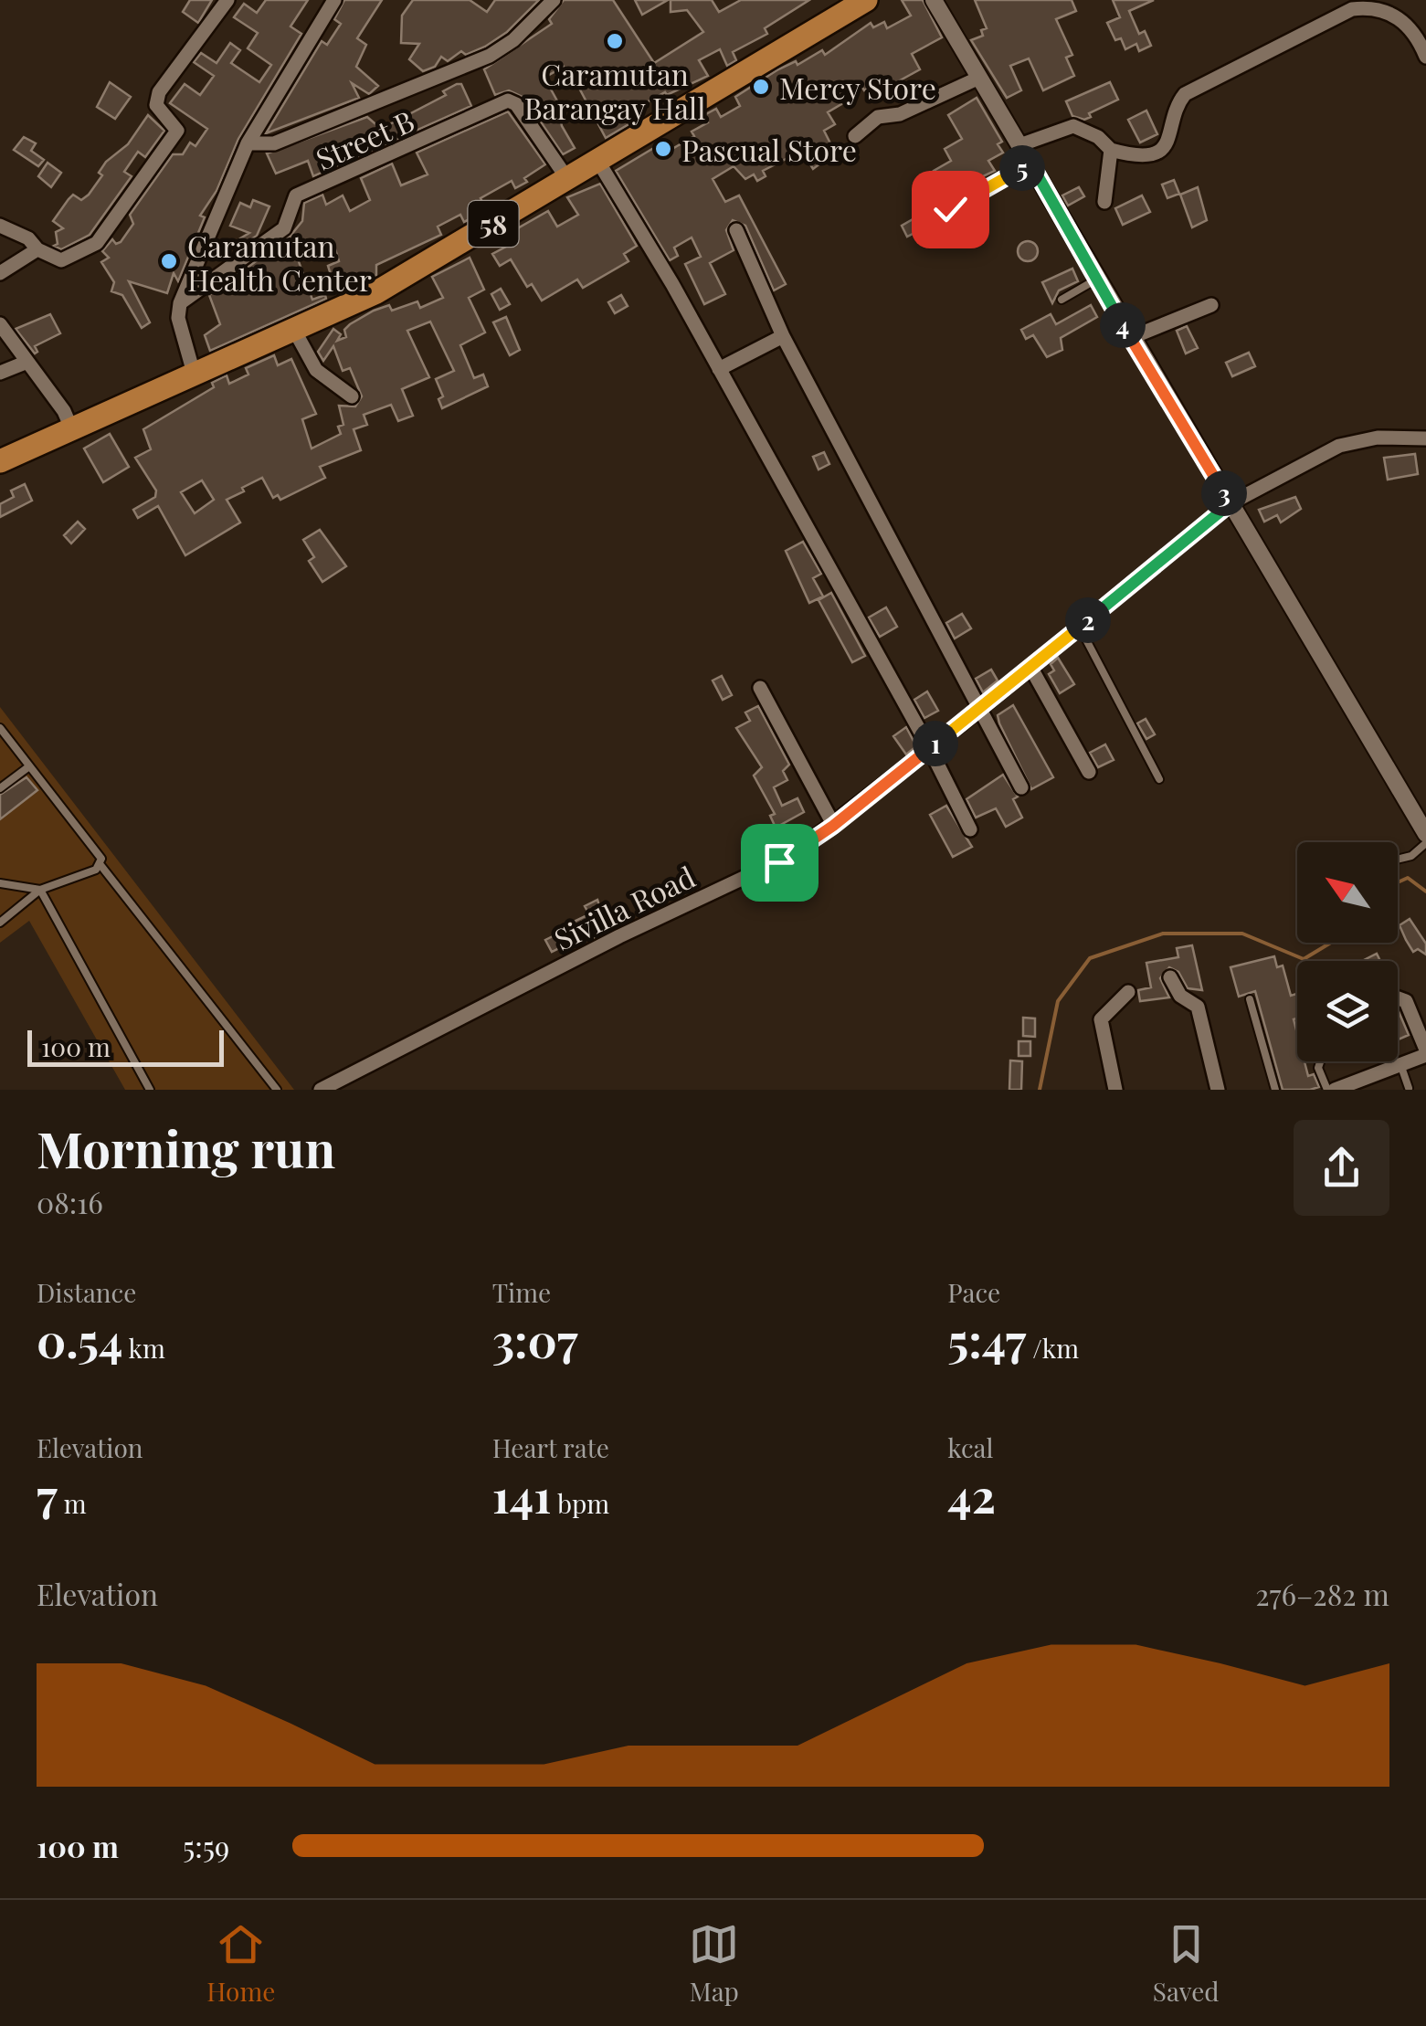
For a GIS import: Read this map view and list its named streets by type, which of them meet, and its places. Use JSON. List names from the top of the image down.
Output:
{
  "streets": {
    "highway": ["58"],
    "street": ["Street B", "Sivilla Road"]
  },
  "crossings": [
    ["Street B", "58"]
  ],
  "places": [
    "Caramutan Barangay Hall",
    "Mercy Store",
    "Pascual Store",
    "Caramutan Health Center"
  ],
  "scale_bar": "100 m",
  "north": "top left",
  "page": {
    "pins": [
      "5",
      "4",
      "3",
      "2",
      "1"
    ],
    "scale": "100 m",
    "heading": ["Morning run", "08:16"],
    "stats": [
      ["Distance", "0.54 km"],
      ["Time", "3:07"],
      ["Pace", "5:47 /km"],
      ["Elevation", "7 m"],
      ["Heart rate", "141 bpm"],
      ["kcal", "42"]
    ],
    "chart": ["Elevation", "276–282 m"],
    "list": [
      {
        "name": "100 m",
        "note": "5:59"
      }
    ],
    "tabs": ["Home", "Map", "Saved"]
  }
}
